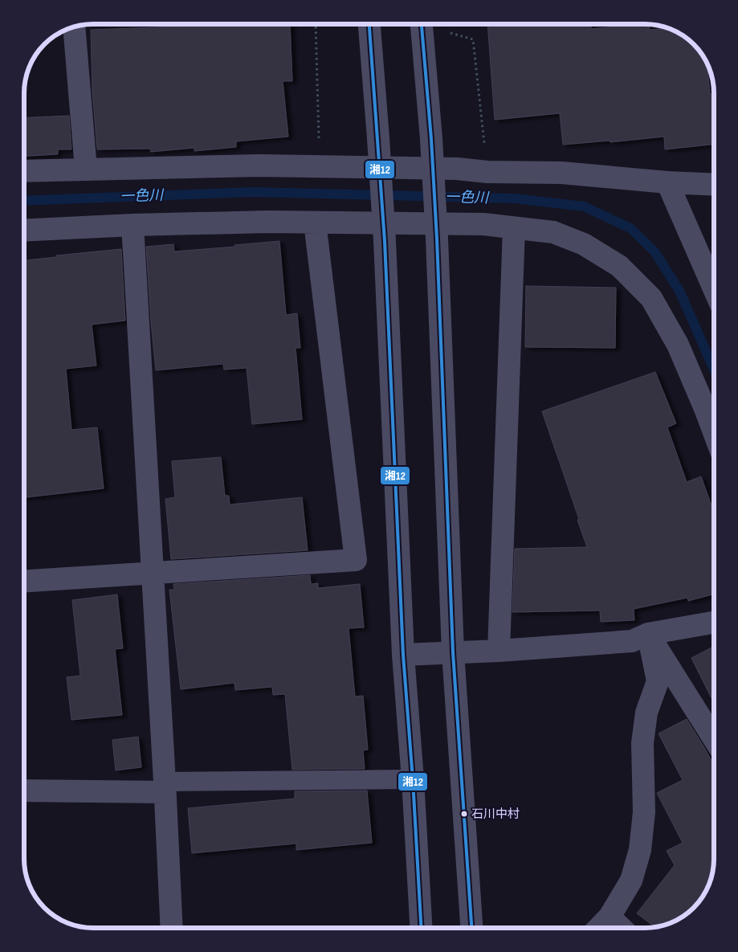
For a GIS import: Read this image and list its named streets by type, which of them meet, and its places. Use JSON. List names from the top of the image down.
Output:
{
  "water": ["一色川"],
  "places": ["石川中村"],
  "lines": ["transit line 湘12"]
}
